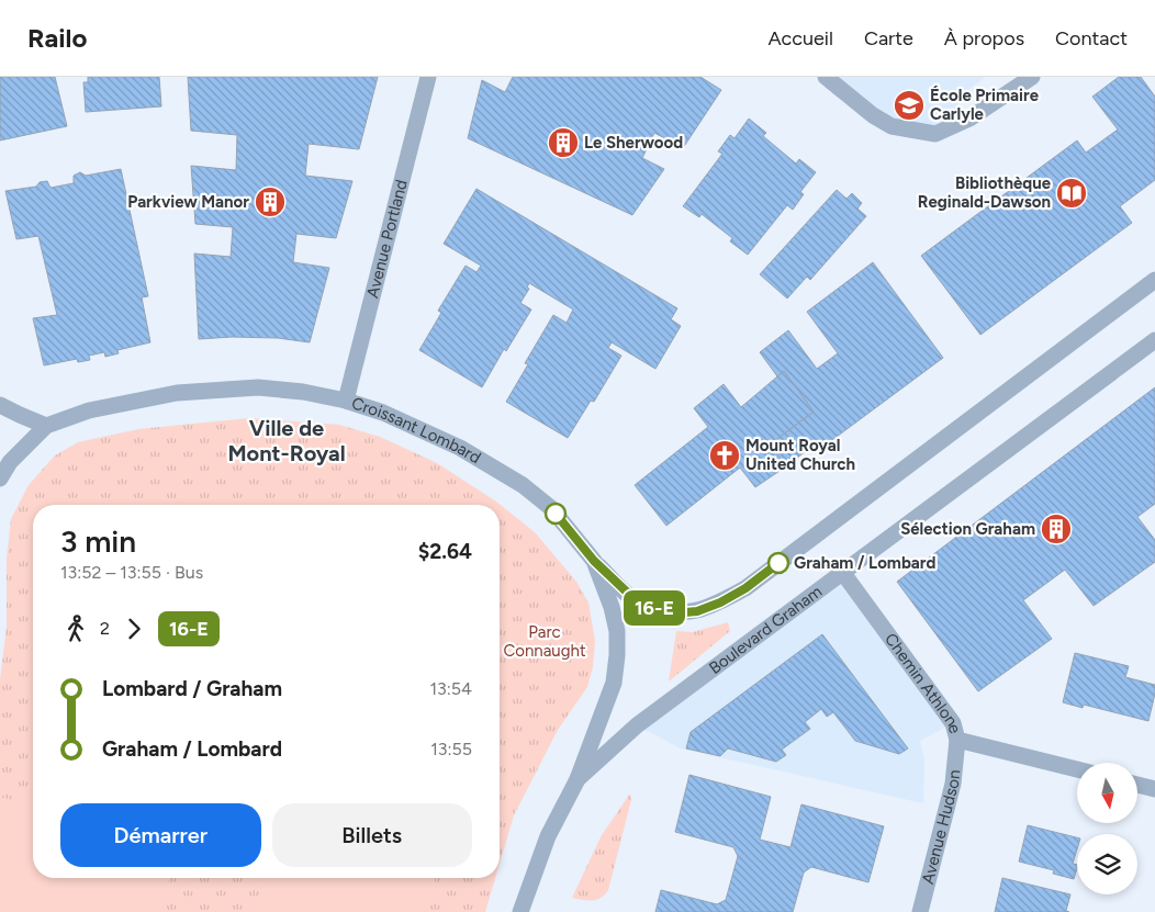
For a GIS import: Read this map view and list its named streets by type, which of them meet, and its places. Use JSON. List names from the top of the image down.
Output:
{
  "streets": {
    "street": [
      "Avenue Portland",
      "Croissant Lombard",
      "Boulevard Graham",
      "Chemin Athlone",
      "Avenue Hudson"
    ]
  },
  "crossings": [
    ["Avenue Portland", "Croissant Lombard"],
    ["Croissant Lombard", "Boulevard Graham"],
    ["Boulevard Graham", "Chemin Athlone"],
    ["Chemin Athlone", "Avenue Hudson"]
  ],
  "districts": ["Ville de Mont-Royal"],
  "parks": ["Parc Connaught"],
  "places": {
    "school or university": ["École Primaire Carlyle"],
    "building": ["Le Sherwood", "Parkview Manor", "Sélection Graham"],
    "library": ["Bibliothèque Reginald-Dawson"],
    "church": ["Mount Royal United Church"],
    "other": ["Graham / Lombard"]
  },
  "lines": ["bus line 16-E"],
  "north": "bottom",
  "page": {
    "header": "Railo",
    "nav": [
      "Accueil",
      "Carte",
      "À propos",
      "Contact"
    ],
    "on_map": "16-E",
    "heading": ["3 min", "13:52 – 13:55 · Bus", "$2.64"],
    "legs": ["2", "16-E"],
    "list": [
      {
        "name": "Lombard / Graham",
        "value": "13:54"
      },
      {
        "name": "Graham / Lombard",
        "value": "13:55"
      }
    ],
    "buttons": ["Démarrer", "Billets"]
  }
}
